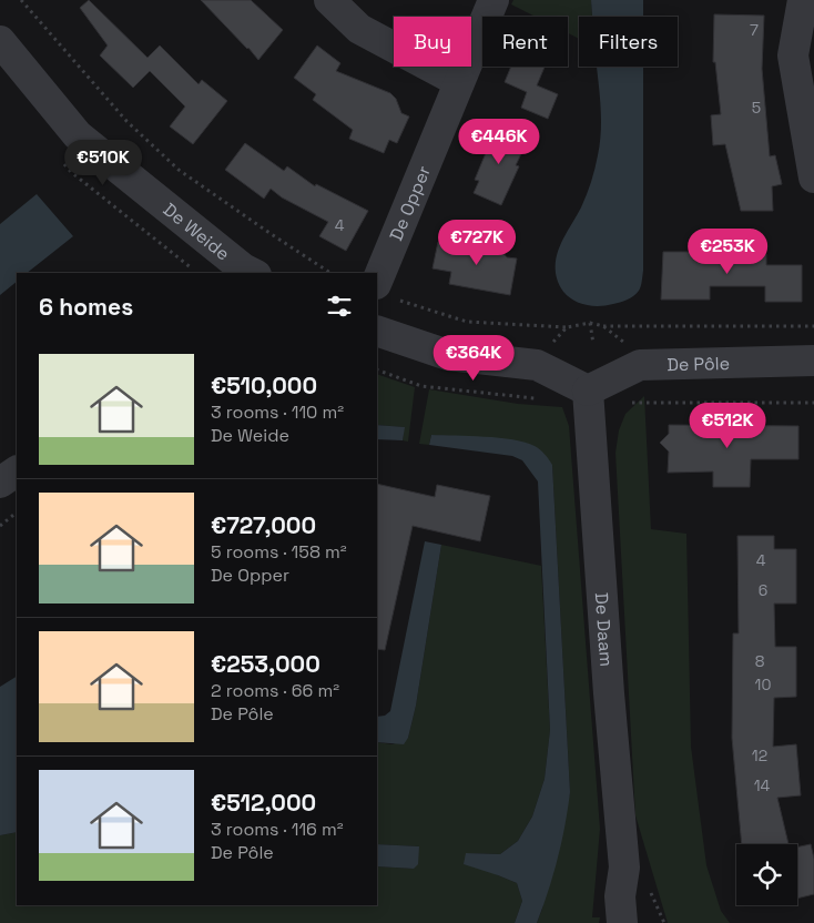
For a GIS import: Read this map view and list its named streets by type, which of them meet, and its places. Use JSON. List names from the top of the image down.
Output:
{
  "streets": {
    "street": [
      "De Opper",
      "De Weide",
      "De Pôle",
      "De Daam"
    ]
  },
  "crossings": [
    ["De Pôle", "De Daam"]
  ],
  "house_numbers": [
    "7",
    "5",
    "4",
    "4",
    "6",
    "8",
    "10",
    "12",
    "14"
  ],
  "page": {
    "chip": ["Buy", "Rent", "Filters"],
    "price": [
      "€446K",
      "€510K",
      "€727K",
      "€253K",
      "€364K",
      "€512K"
    ],
    "heading": "6 homes",
    "list": [
      {
        "name": "€510,000",
        "note": "3 rooms · 110 m² · De Weide"
      },
      {
        "name": "€727,000",
        "note": "5 rooms · 158 m² · De Opper"
      },
      {
        "name": "€253,000",
        "note": "2 rooms · 66 m² · De Pôle"
      },
      {
        "name": "€512,000",
        "note": "3 rooms · 116 m² · De Pôle"
      }
    ]
  }
}
